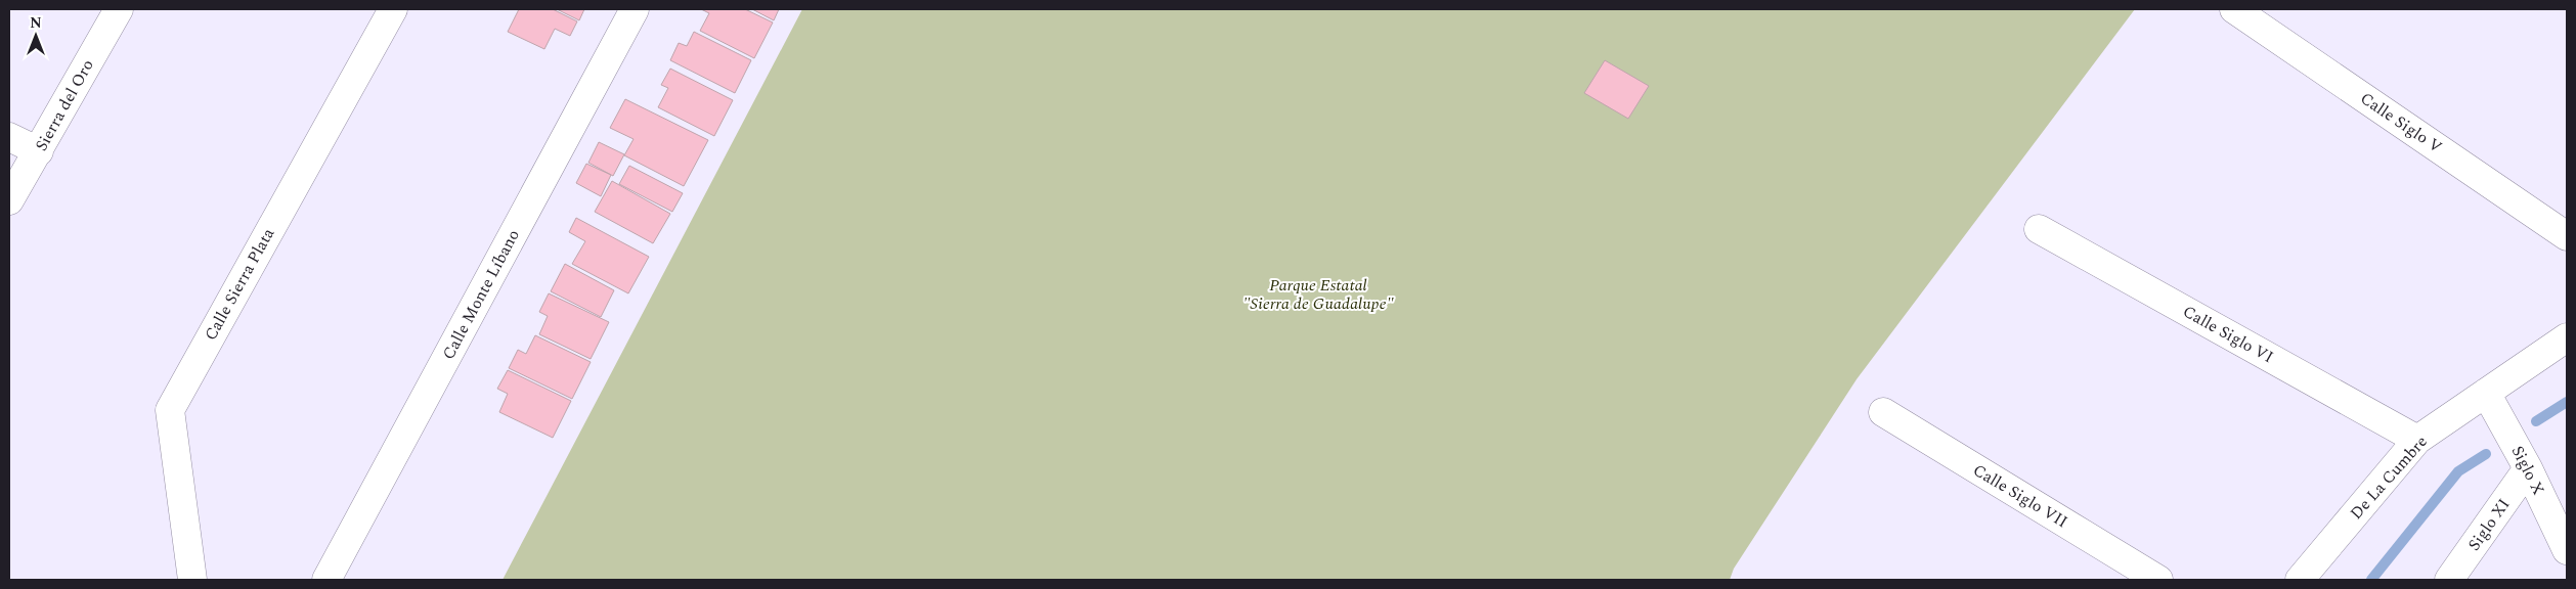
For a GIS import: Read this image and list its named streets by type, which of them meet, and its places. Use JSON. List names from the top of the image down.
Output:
{
  "streets": {
    "street": [
      "Sierra del Oro",
      "Calle Siglo V",
      "Calle Sierra Plata",
      "Calle Monte Líbano",
      "Calle Siglo VI",
      "Siglo X",
      "De La Cumbre",
      "Calle Siglo VII",
      "Siglo XI"
    ]
  },
  "crossings": [
    ["Calle Siglo VI", "De La Cumbre"],
    ["Siglo X", "De La Cumbre"],
    ["Siglo X", "Siglo XI"]
  ],
  "parks": ["Parque Estatal \"Sierra de Guadalupe\""],
  "north": "top"
}
